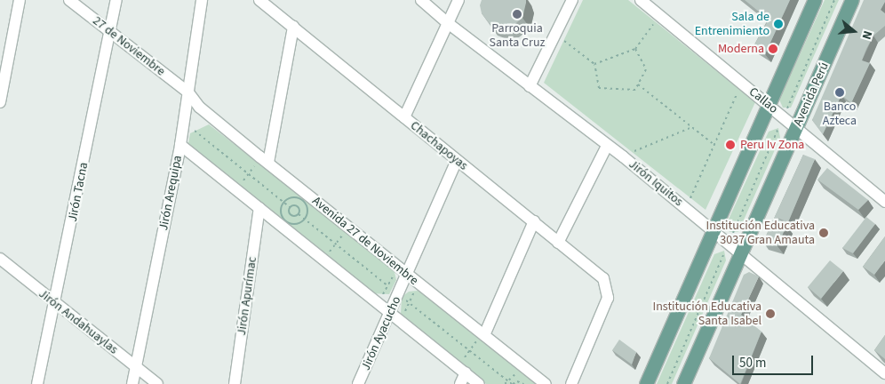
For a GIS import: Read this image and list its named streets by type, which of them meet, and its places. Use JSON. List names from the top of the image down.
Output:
{
  "streets": {
    "main road": ["Avenida Perú"],
    "street": [
      "27 de Noviembre",
      "Callao",
      "Chachapoyas",
      "Jirón Iquitos",
      "Jirón Tacna",
      "Jirón Arequipa",
      "Avenida 27 de Noviembre",
      "Jirón Apurímac",
      "Jirón Andahuaylas",
      "Jirón Ayacucho"
    ]
  },
  "crossings": [
    ["27 de Noviembre", "Jirón Tacna"],
    ["27 de Noviembre", "Jirón Arequipa"],
    ["27 de Noviembre", "Avenida 27 de Noviembre"],
    ["Avenida Perú", "Callao"],
    ["Avenida Perú", "Jirón Iquitos"],
    ["Chachapoyas", "Jirón Ayacucho"],
    ["Jirón Tacna", "Jirón Andahuaylas"],
    ["Jirón Arequipa", "Avenida 27 de Noviembre"],
    ["Jirón Arequipa", "Jirón Andahuaylas"],
    ["Avenida 27 de Noviembre", "Jirón Ayacucho"]
  ],
  "places": [
    "Parroquia Santa Cruz",
    "Sala de Entrenimiento",
    "Moderna",
    "Banco Azteca",
    "Peru Iv Zona",
    "Institución Educativa 3037 Gran Amauta",
    "Institución Educativa Santa Isabel"
  ],
  "scale_bar": "50 m",
  "north": "right"
}
